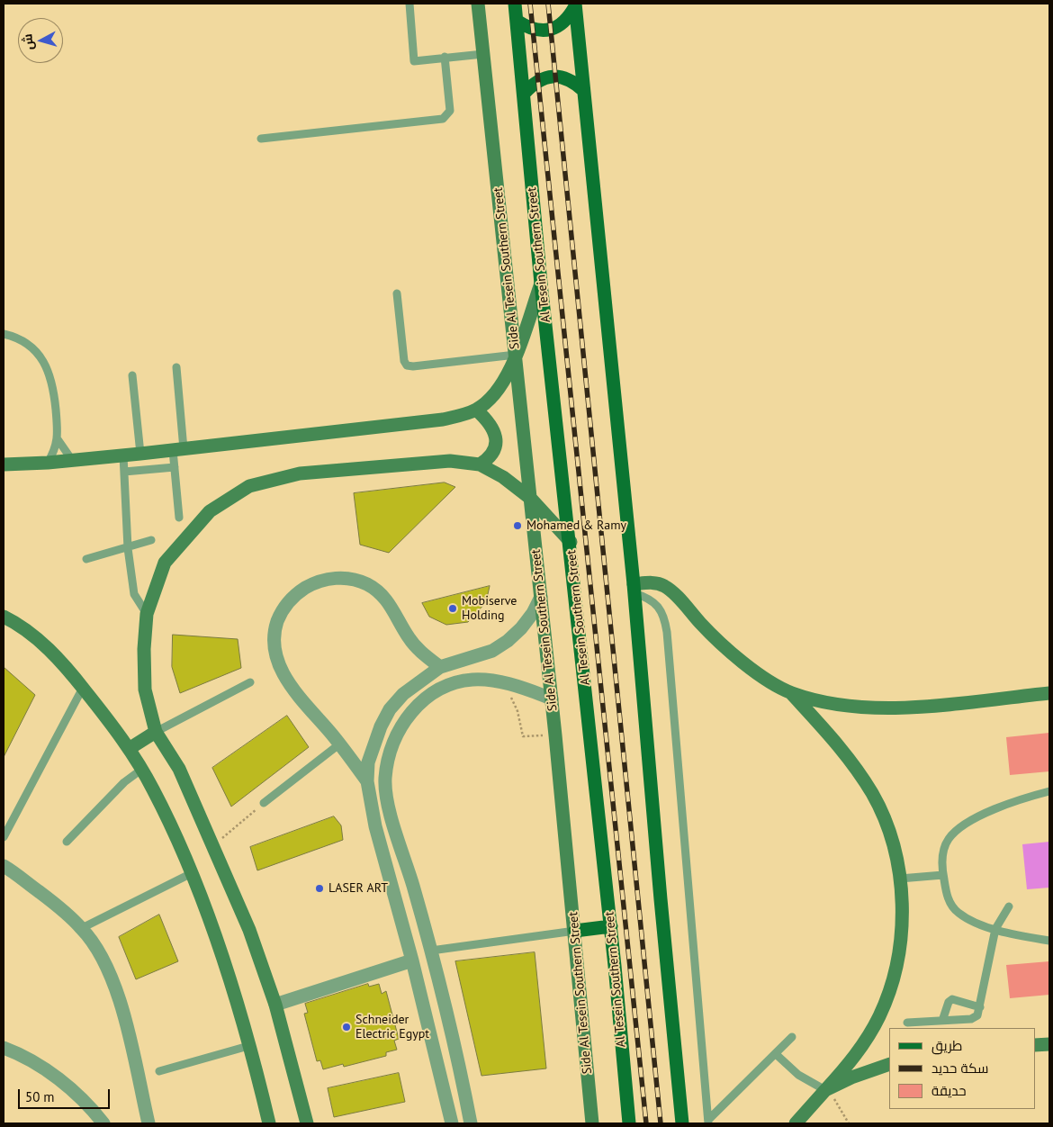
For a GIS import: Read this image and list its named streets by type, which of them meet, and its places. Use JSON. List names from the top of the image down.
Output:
{
  "streets": {
    "main road": ["Al Tesein Southern Street"],
    "street": ["Side Al Tesein Southern Street"]
  },
  "places": [
    "Mohamed & Ramy",
    "Mobiserve Holding",
    "LASER ART",
    "Schneider Electric Egypt"
  ],
  "legend": ["طريق", "سكة حديد", "حديقة"],
  "scale_bar": "50 m",
  "north": "left"
}
